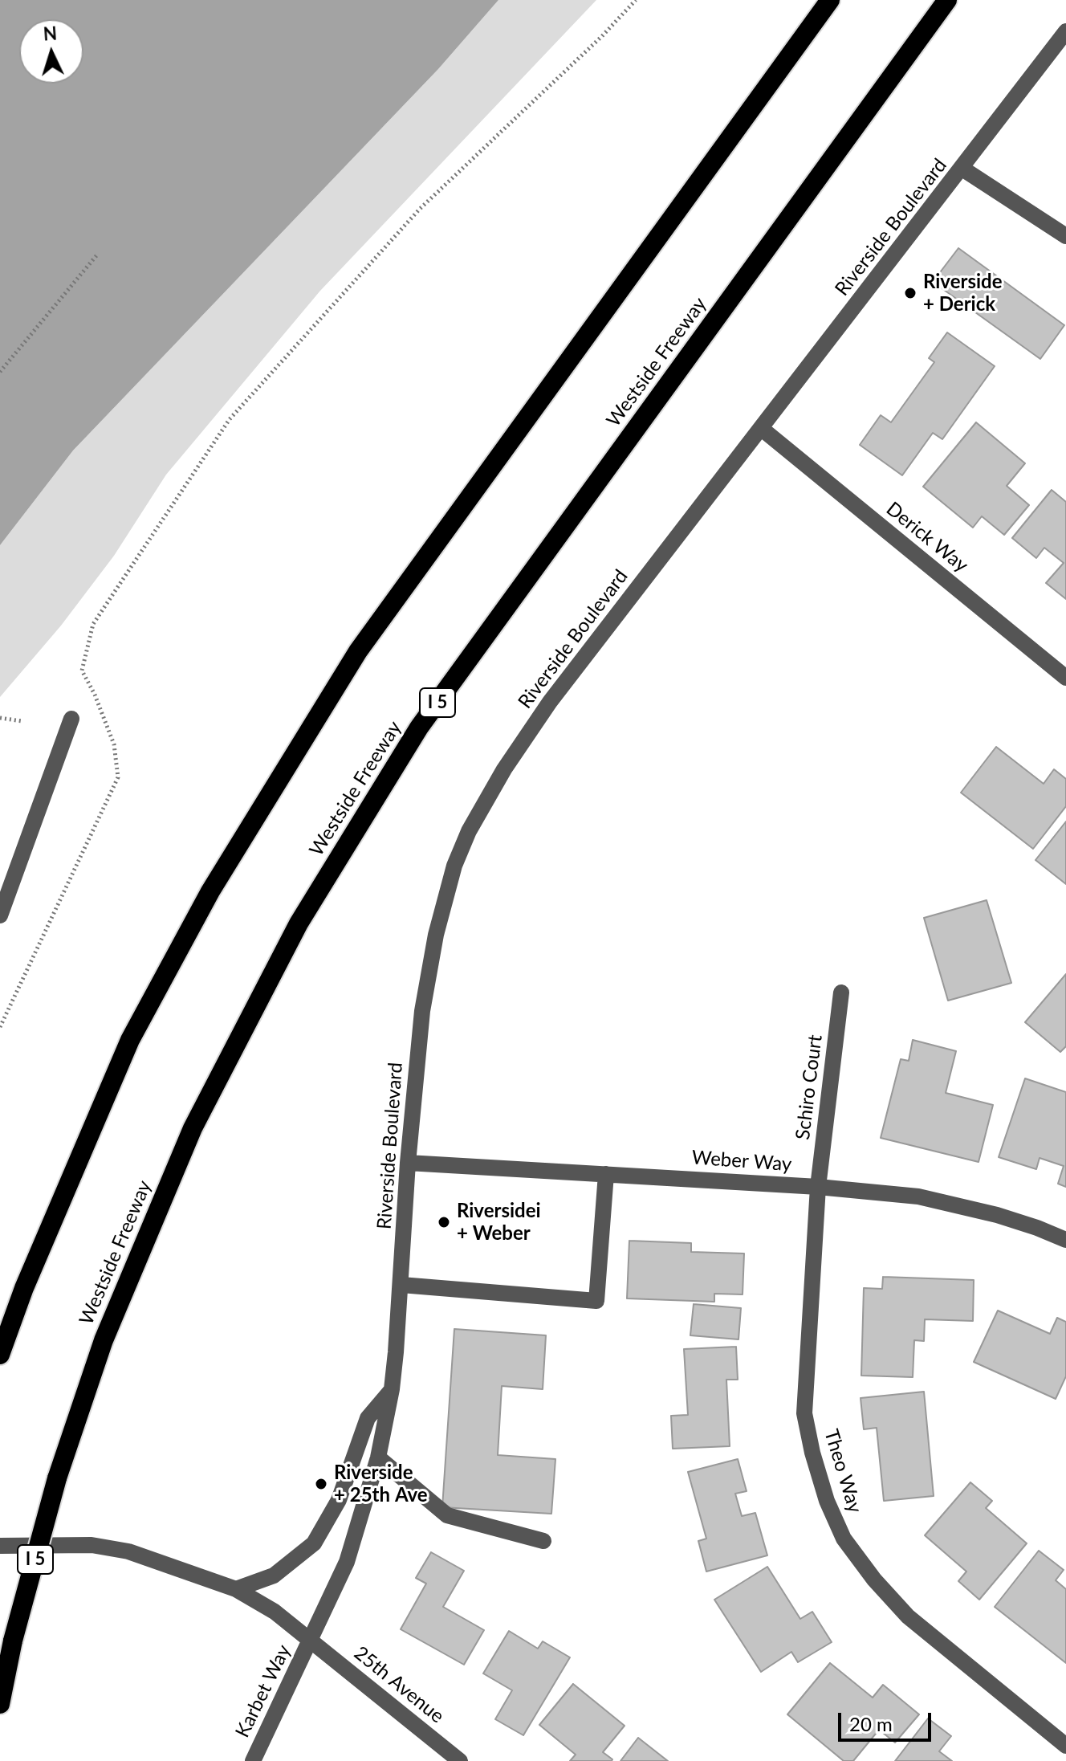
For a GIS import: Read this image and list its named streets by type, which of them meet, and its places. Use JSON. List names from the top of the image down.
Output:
{
  "streets": {
    "highway": ["Westside Freeway", "I 5"],
    "street": [
      "Riverside Boulevard",
      "Derick Way",
      "Schiro Court",
      "Weber Way",
      "Theo Way",
      "25th Avenue",
      "Karbet Way"
    ]
  },
  "crossings": [
    ["Riverside Boulevard", "Derick Way"],
    ["Riverside Boulevard", "Weber Way"],
    ["Riverside Boulevard", "25th Avenue"],
    ["Riverside Boulevard", "Karbet Way"],
    ["Schiro Court", "Weber Way"],
    ["Schiro Court", "Theo Way"],
    ["Weber Way", "Theo Way"],
    ["25th Avenue", "Karbet Way"]
  ],
  "places": ["Riverside + Derick", "Riversidei + Weber", "Riverside + 25th Ave"],
  "scale_bar": "20 m",
  "north": "top"
}
